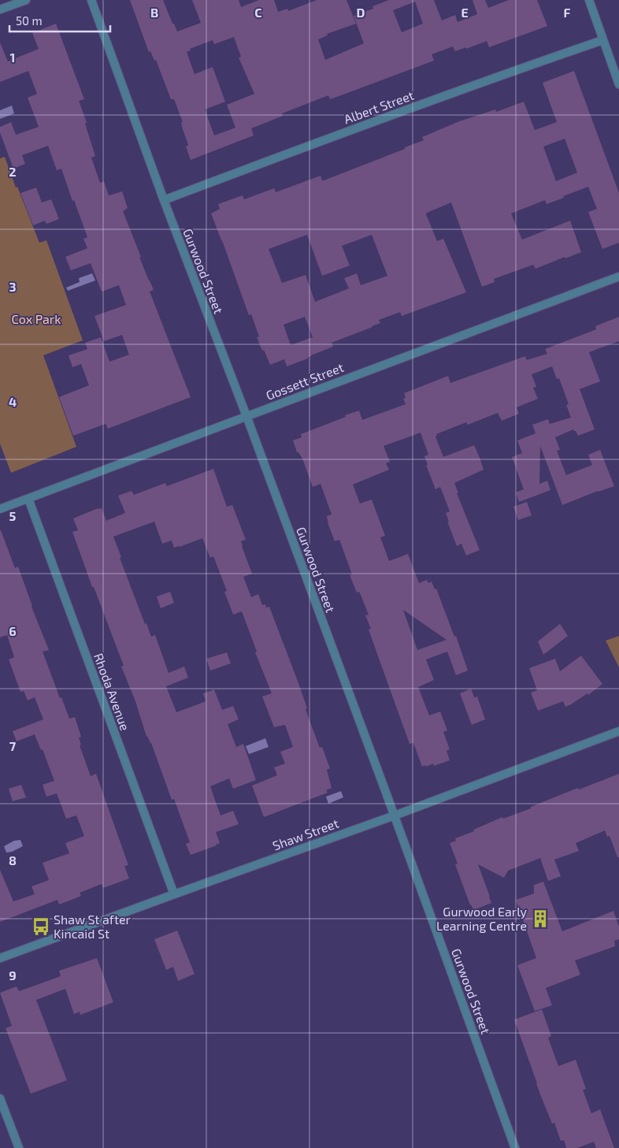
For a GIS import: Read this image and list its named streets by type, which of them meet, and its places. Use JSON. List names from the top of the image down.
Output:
{
  "streets": {
    "street": [
      "Albert Street",
      "Gurwood Street",
      "Gossett Street",
      "Rhoda Avenue",
      "Shaw Street"
    ]
  },
  "crossings": [
    ["Albert Street", "Gurwood Street"],
    ["Gurwood Street", "Gossett Street"],
    ["Gurwood Street", "Shaw Street"],
    ["Gossett Street", "Rhoda Avenue"],
    ["Rhoda Avenue", "Shaw Street"]
  ],
  "parks": ["Cox Park"],
  "places": {
    "building": ["Gurwood Early Learning Centre"],
    "bus stop": ["Shaw St after Kincaid St"]
  },
  "scale_bar": "50 m",
  "grid": {
    "columns": [
      "B",
      "C",
      "D",
      "E",
      "F"
    ],
    "rows": [
      "1",
      "2",
      "3",
      "4",
      "5",
      "6",
      "7",
      "8",
      "9"
    ]
  }
}
